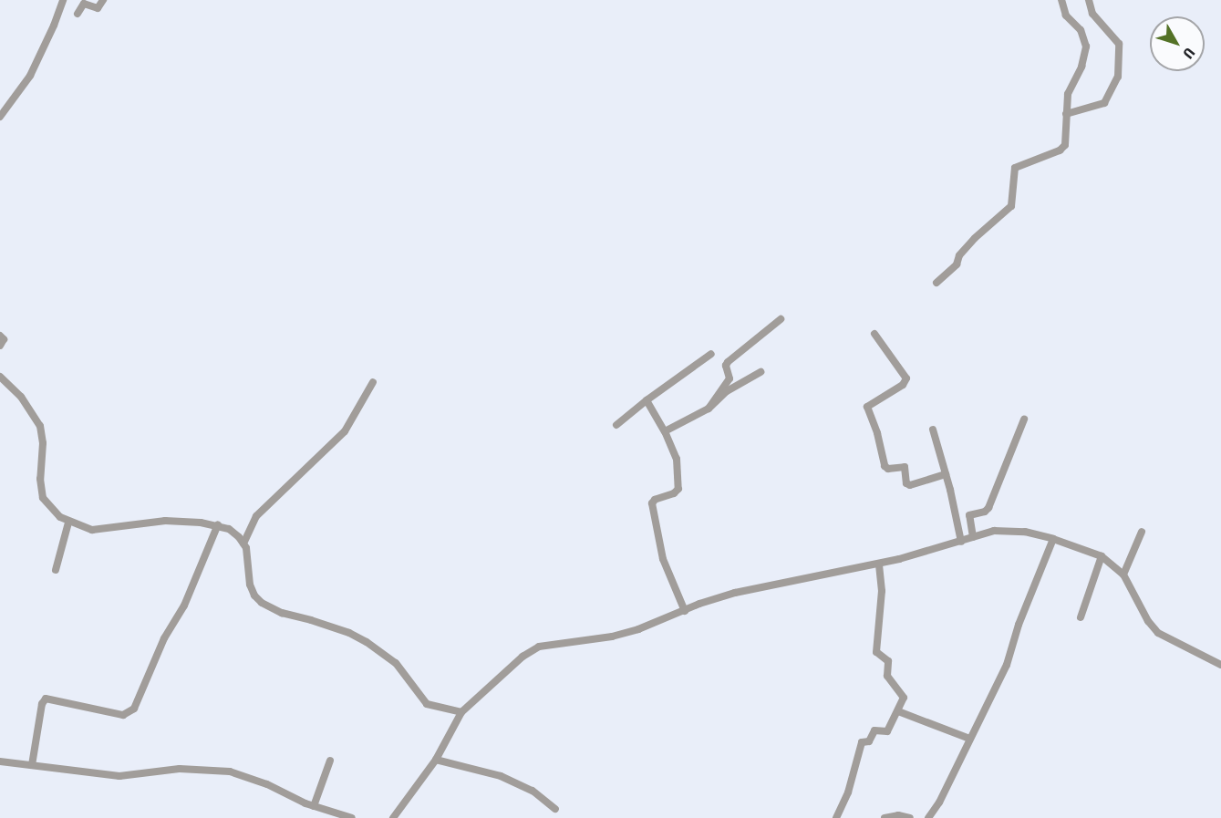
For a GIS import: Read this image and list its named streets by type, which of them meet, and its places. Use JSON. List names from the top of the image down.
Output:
{
  "north": "bottom right"
}
